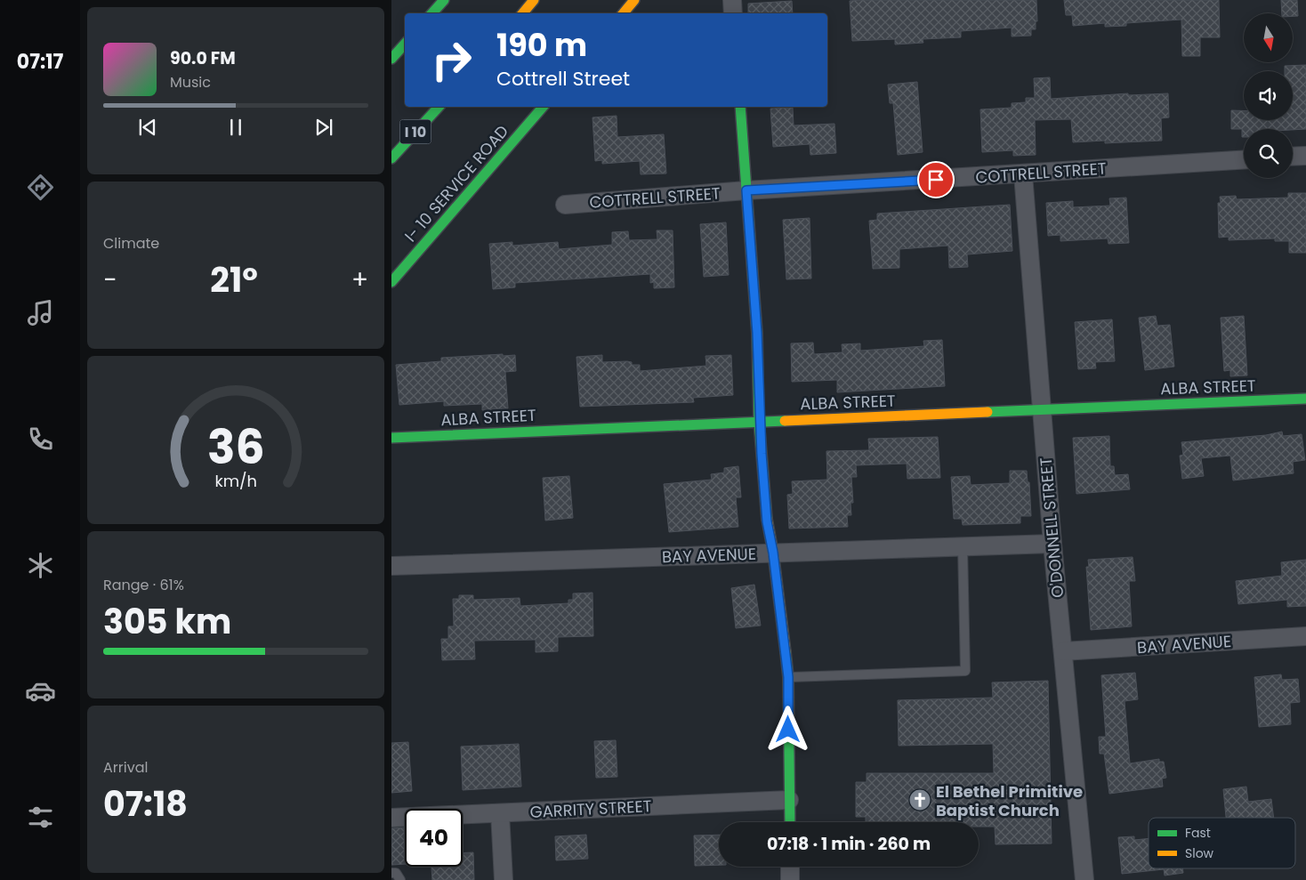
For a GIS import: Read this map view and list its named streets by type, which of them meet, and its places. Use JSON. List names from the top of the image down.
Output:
{
  "streets": {
    "main road": ["I 10", "I- 10 SERVICE ROAD", "ALBA STREET"],
    "street": [
      "COTTRELL STREET",
      "O'DONNELL STREET",
      "BAY AVENUE",
      "GARRITY STREET"
    ]
  },
  "crossings": [
    ["COTTRELL STREET", "O'DONNELL STREET"],
    ["ALBA STREET", "O'DONNELL STREET"],
    ["O'DONNELL STREET", "BAY AVENUE"]
  ],
  "places": {
    "church": ["El Bethel Primitive Baptist Church"]
  },
  "legend": ["Fast", "Slow"],
  "north": "bottom",
  "page": {
    "tabs": "07:17",
    "turn": ["190 m", "Cottrell Street"],
    "song": ["90.0 FM", "Music"],
    "tile": [
      "Climate",
      ["Range · 61%", "305 km"],
      ["Arrival", "07:18"]
    ],
    "heat": ["−", "21°", "+"],
    "limit": "40",
    "trip": "07:18 · 1 min · 260 m",
    "gauge": ["36", "km/h"]
  }
}
